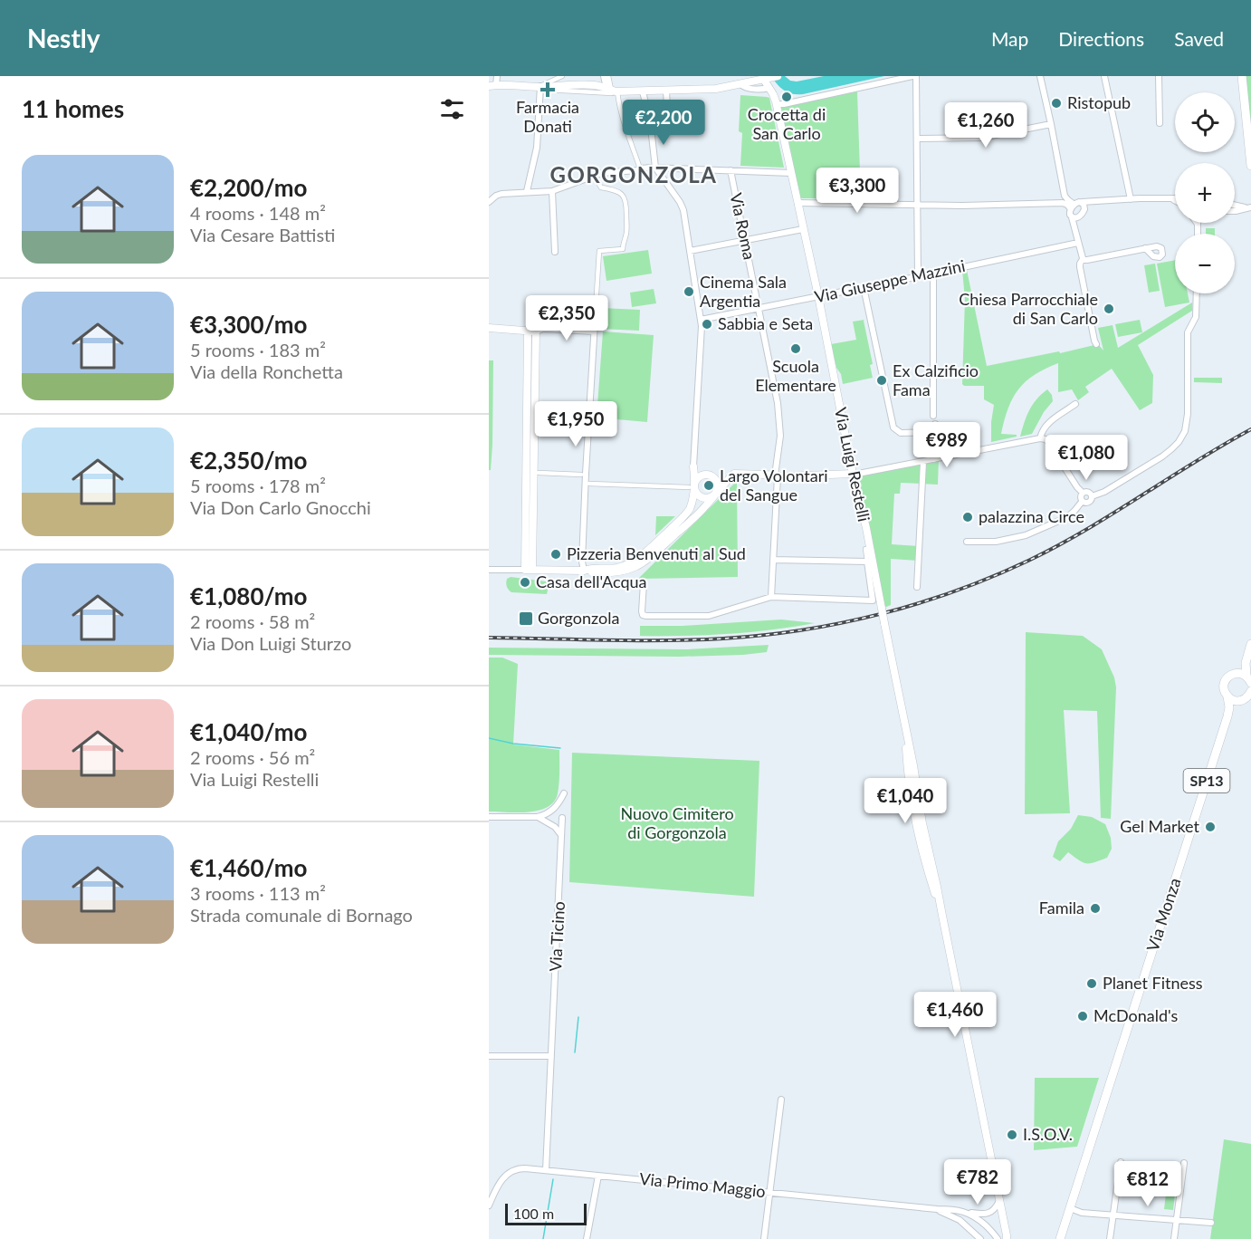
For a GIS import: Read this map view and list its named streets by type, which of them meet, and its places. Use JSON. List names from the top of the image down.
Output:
{
  "streets": {
    "main road": ["SP13", "Via Monza"],
    "street": [
      "Via Roma",
      "Via Giuseppe Mazzini",
      "Via Luigi Restelli",
      "Via Ticino",
      "Via Primo Maggio"
    ]
  },
  "crossings": [
    ["Via Roma", "Via Giuseppe Mazzini"],
    ["Via Giuseppe Mazzini", "Via Luigi Restelli"],
    ["Via Luigi Restelli", "Via Primo Maggio"],
    ["SP13", "Via Monza"],
    ["Via Ticino", "Via Primo Maggio"]
  ],
  "districts": ["GORGONZOLA"],
  "parks": ["Nuovo Cimitero di Gorgonzola"],
  "places": {
    "health": ["Farmacia Donati"],
    "other": [
      "Crocetta di San Carlo",
      "Ristopub",
      "Cinema Sala Argentia",
      "Chiesa Parrocchiale di San Carlo",
      "Sabbia e Seta",
      "Scuola Elementare",
      "Ex Calzificio Fama",
      "Largo Volontari del Sangue",
      "palazzina Circe",
      "Pizzeria Benvenuti al Sud",
      "Casa dell'Acqua",
      "Gel Market",
      "Famila",
      "Planet Fitness",
      "McDonald's",
      "I.S.O.V."
    ],
    "transit": ["Gorgonzola"]
  },
  "scale_bar": "100 m",
  "page": {
    "header": "Nestly",
    "nav": ["Map", "Directions", "Saved"],
    "heading": "11 homes",
    "map_buttons": ["+", "−"],
    "price": [
      "€2,200",
      "€1,260",
      "€3,300",
      "€2,350",
      "€1,950",
      "€989",
      "€1,080",
      "€1,040",
      "€1,460",
      "€782",
      "€812"
    ],
    "list": [
      {
        "name": "€2,200/mo",
        "note": "4 rooms · 148 m² · Via Cesare Battisti"
      },
      {
        "name": "€3,300/mo",
        "note": "5 rooms · 183 m² · Via della Ronchetta"
      },
      {
        "name": "€2,350/mo",
        "note": "5 rooms · 178 m² · Via Don Carlo Gnocchi"
      },
      {
        "name": "€1,080/mo",
        "note": "2 rooms · 58 m² · Via Don Luigi Sturzo"
      },
      {
        "name": "€1,040/mo",
        "note": "2 rooms · 56 m² · Via Luigi Restelli"
      },
      {
        "name": "€1,460/mo",
        "note": "3 rooms · 113 m² · Strada comunale di Bornago"
      }
    ],
    "scale": "100 m"
  }
}
